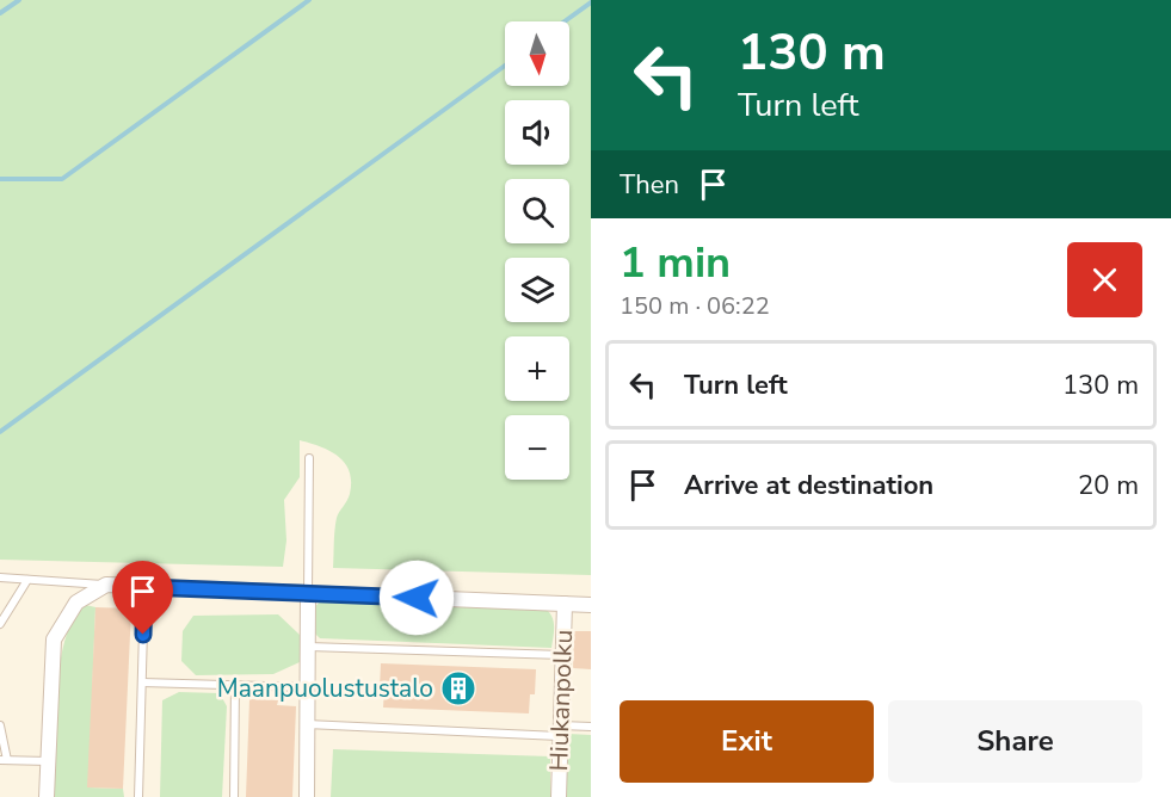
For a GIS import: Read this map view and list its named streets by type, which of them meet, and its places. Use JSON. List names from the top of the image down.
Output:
{
  "streets": {
    "street": ["Hiukanpolku"]
  },
  "places": {
    "building": ["Maanpuolustustalo"]
  },
  "north": "bottom",
  "page": {
    "turn": ["130 m", "Turn left"],
    "map_buttons": ["+", "−"],
    "then": "Then",
    "heading": ["1 min", "150 m · 06:22"],
    "list": [
      {
        "name": "Turn left",
        "value": "130 m"
      },
      {
        "name": "Arrive at destination",
        "value": "20 m"
      }
    ],
    "buttons": ["Exit", "Share"]
  }
}
